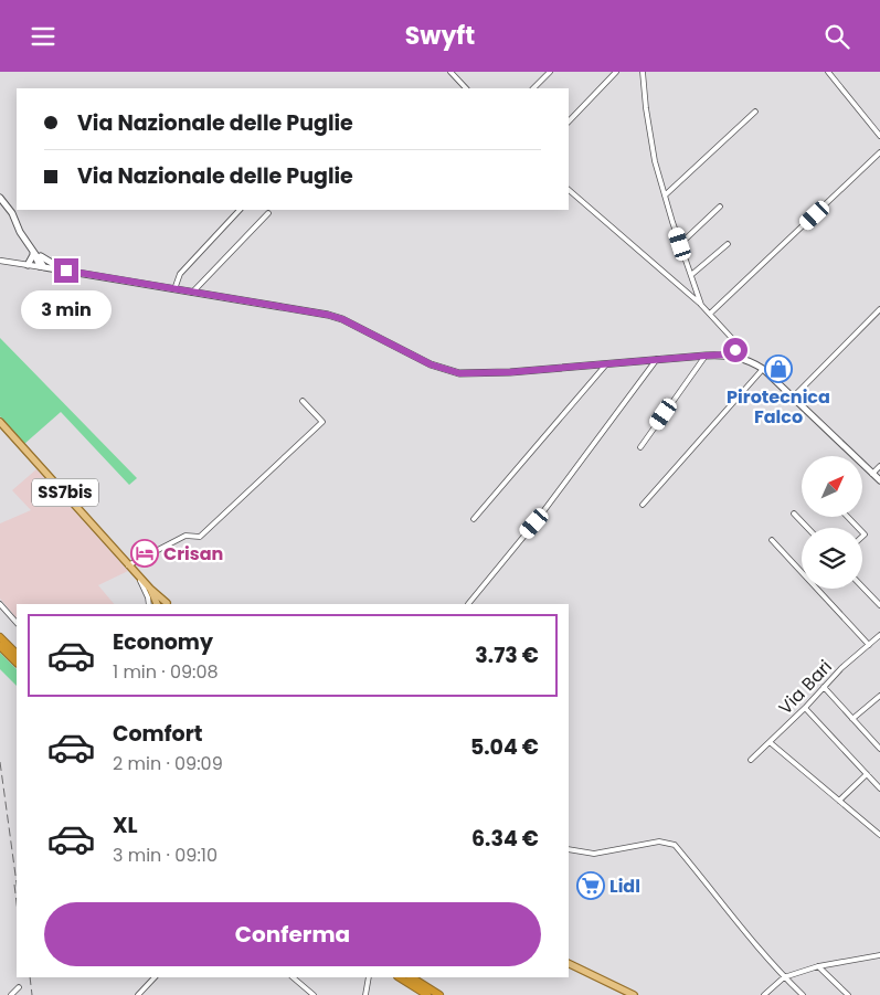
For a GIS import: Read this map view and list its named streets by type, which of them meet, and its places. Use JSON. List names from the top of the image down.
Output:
{
  "streets": {
    "main road": ["SS7bis"],
    "street": ["Via Bari"]
  },
  "places": {
    "shop": ["Pirotecnica Falco"],
    "hotel": ["Crisan"],
    "supermarket": ["Lidl"]
  },
  "north": "top right",
  "page": {
    "header": "Swyft",
    "banner": ["Via Nazionale delle Puglie", "Via Nazionale delle Puglie"],
    "bubble": "3 min",
    "list": [
      {
        "name": "Economy",
        "note": "1 min · 09:08",
        "value": "3.73 €"
      },
      {
        "name": "Comfort",
        "note": "2 min · 09:09",
        "value": "5.04 €"
      },
      {
        "name": "XL",
        "note": "3 min · 09:10",
        "value": "6.34 €"
      }
    ],
    "buttons": "Conferma"
  }
}
